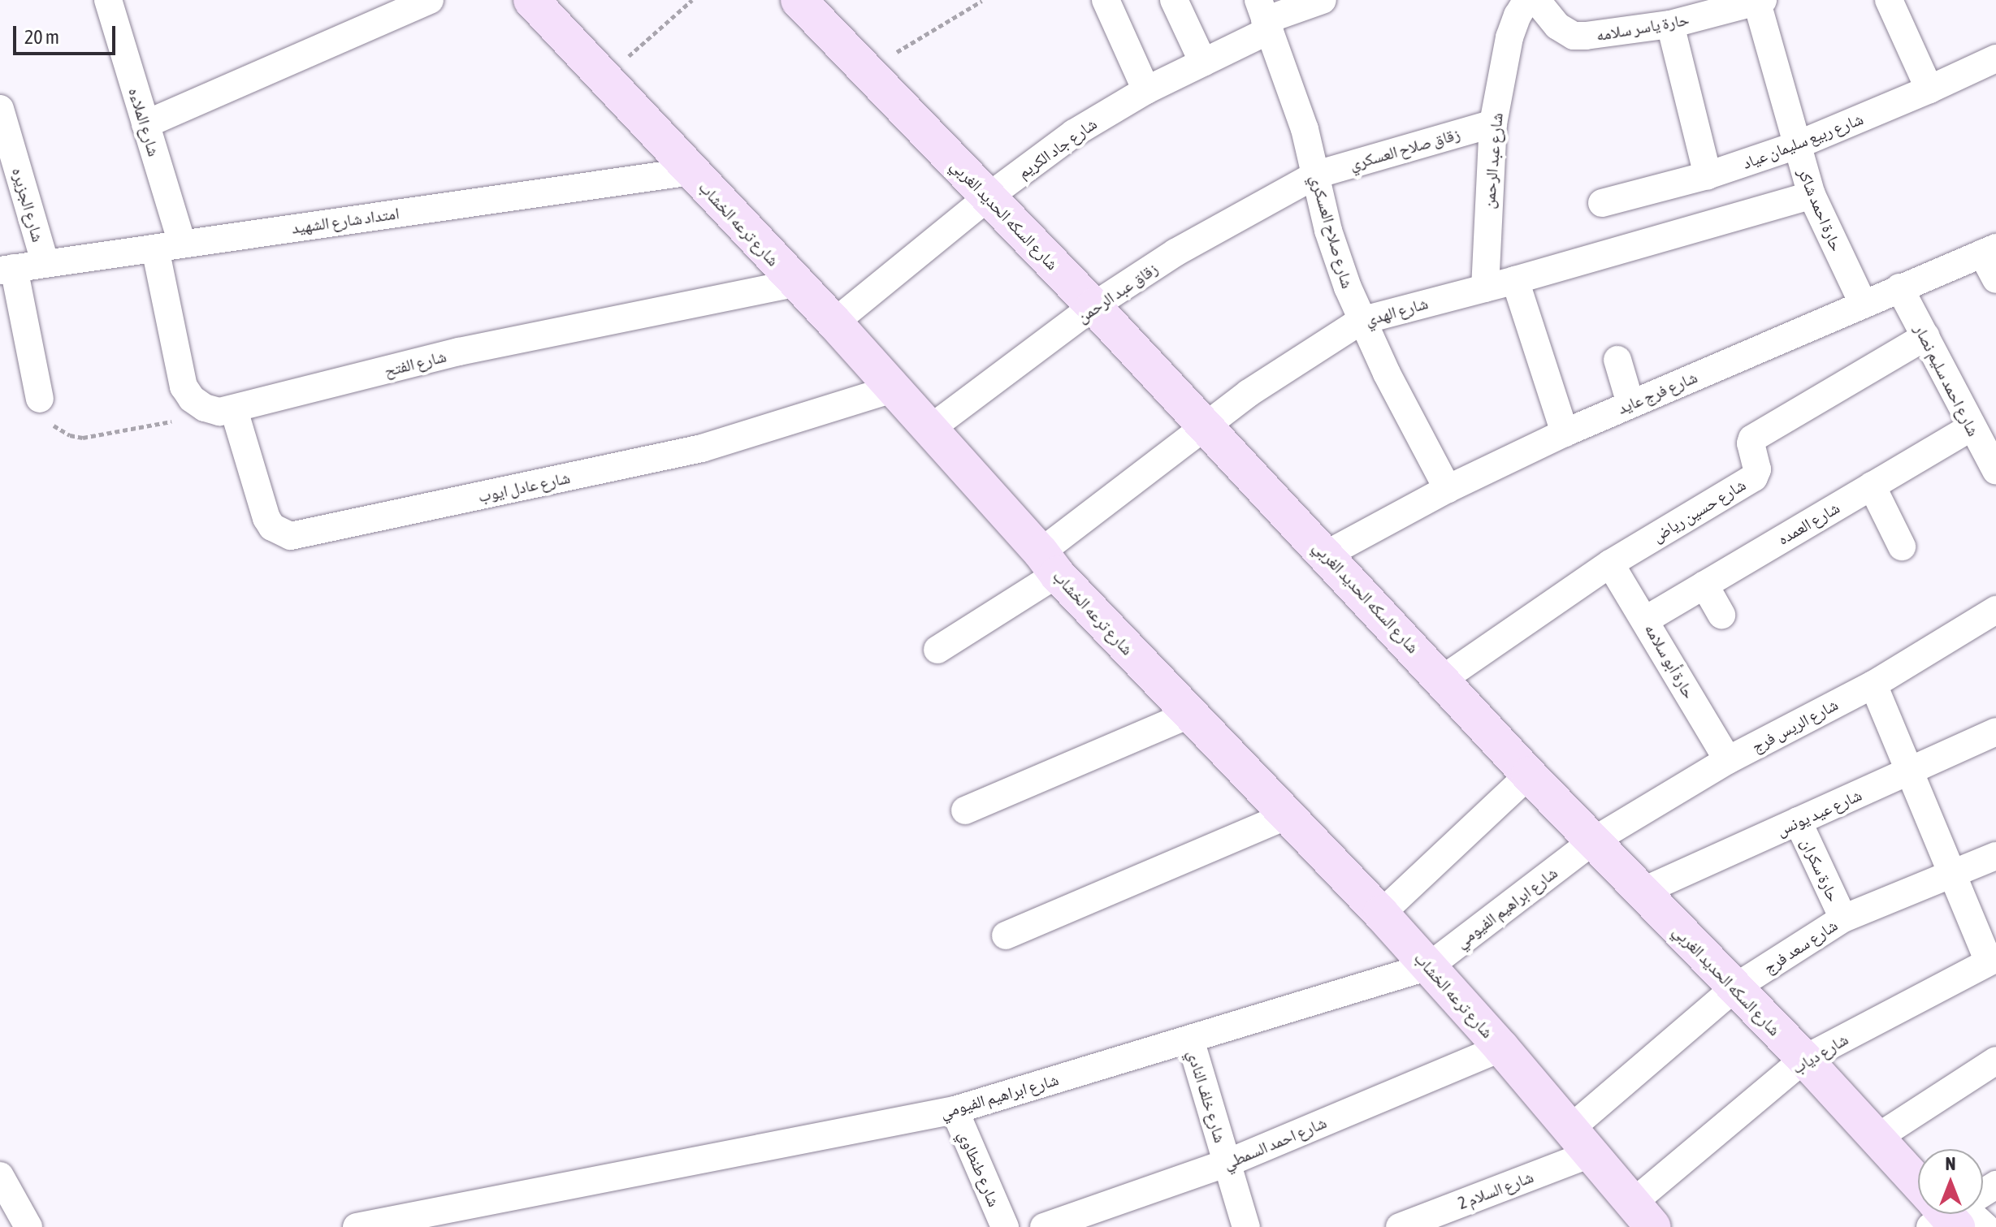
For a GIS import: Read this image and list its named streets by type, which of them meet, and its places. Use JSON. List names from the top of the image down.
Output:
{
  "streets": {
    "street": [
      "حارة ياسر سلامه",
      "شارع الملاءه",
      "شارع ربيع سليمان عياد",
      "شارع جاد الكريم",
      "زقاق صلاح العسكري",
      "شارع عبد الرحمن",
      "شارع الجزيره",
      "حارة احمد شاكر",
      "شارع السكه الحديد الغربي",
      "امتداد شارع الشهيد",
      "شارع ترعه الخشاب",
      "شارع صلاح العسكري",
      "زقاق عبد الرحمن",
      "شارع الهدي",
      "شارع الفتح",
      "شارع احمد سليم نصار",
      "شارع فرج عايد",
      "شارع عادل ايوب",
      "شارع حسين رياض",
      "شارع العمده",
      "حارة أبو سلامه",
      "شارع الريس فرج",
      "شارع عيد يونس",
      "حارة سكران",
      "شارع ابراهيم الفيومي",
      "شارع سعد فرج",
      "شارع دياب",
      "شارع خلف النادي",
      "شارع احمد السمطي",
      "شارع طنطاوي",
      "شارع السلام 2"
    ]
  },
  "crossings": [
    ["حارة ياسر سلامه", "حارة احمد شاكر"],
    ["شارع الملاءه", "امتداد شارع الشهيد"],
    ["شارع ربيع سليمان عياد", "حارة احمد شاكر"],
    ["شارع جاد الكريم", "شارع السكه الحديد الغربي"],
    ["شارع جاد الكريم", "شارع ترعه الخشاب"],
    ["شارع جاد الكريم", "شارع صلاح العسكري"],
    ["زقاق صلاح العسكري", "شارع عبد الرحمن"],
    ["زقاق صلاح العسكري", "شارع صلاح العسكري"],
    ["زقاق صلاح العسكري", "زقاق عبد الرحمن"],
    ["شارع عبد الرحمن", "شارع الهدي"],
    ["شارع الجزيره", "امتداد شارع الشهيد"],
    ["حارة احمد شاكر", "شارع الهدي"],
    ["حارة احمد شاكر", "شارع فرج عايد"],
    ["شارع السكه الحديد الغربي", "زقاق عبد الرحمن"],
    ["شارع السكه الحديد الغربي", "شارع الهدي"],
    ["شارع السكه الحديد الغربي", "شارع فرج عايد"],
    ["شارع السكه الحديد الغربي", "شارع حسين رياض"],
    ["شارع السكه الحديد الغربي", "شارع الريس فرج"],
    ["شارع السكه الحديد الغربي", "شارع عيد يونس"],
    ["شارع السكه الحديد الغربي", "شارع ابراهيم الفيومي"],
    ["شارع السكه الحديد الغربي", "شارع سعد فرج"],
    ["شارع السكه الحديد الغربي", "شارع دياب"],
    ["امتداد شارع الشهيد", "شارع ترعه الخشاب"],
    ["شارع ترعه الخشاب", "زقاق عبد الرحمن"],
    ["شارع ترعه الخشاب", "شارع الهدي"],
    ["شارع ترعه الخشاب", "شارع الفتح"],
    ["شارع ترعه الخشاب", "شارع عادل ايوب"],
    ["شارع ترعه الخشاب", "شارع ابراهيم الفيومي"],
    ["شارع ترعه الخشاب", "شارع سعد فرج"],
    ["شارع ترعه الخشاب", "شارع دياب"],
    ["شارع ترعه الخشاب", "شارع احمد السمطي"],
    ["شارع ترعه الخشاب", "شارع السلام 2"],
    ["شارع صلاح العسكري", "زقاق عبد الرحمن"],
    ["شارع صلاح العسكري", "شارع الهدي"],
    ["شارع صلاح العسكري", "شارع فرج عايد"],
    ["شارع الفتح", "شارع عادل ايوب"],
    ["شارع احمد سليم نصار", "شارع فرج عايد"],
    ["شارع احمد سليم نصار", "شارع حسين رياض"],
    ["شارع احمد سليم نصار", "شارع العمده"],
    ["شارع حسين رياض", "حارة أبو سلامه"],
    ["شارع العمده", "حارة أبو سلامه"],
    ["حارة أبو سلامه", "شارع الريس فرج"],
    ["شارع الريس فرج", "شارع ابراهيم الفيومي"],
    ["شارع عيد يونس", "حارة سكران"],
    ["حارة سكران", "شارع سعد فرج"],
    ["شارع ابراهيم الفيومي", "شارع خلف النادي"],
    ["شارع ابراهيم الفيومي", "شارع طنطاوي"],
    ["شارع سعد فرج", "شارع السلام 2"],
    ["شارع خلف النادي", "شارع احمد السمطي"]
  ],
  "scale_bar": "20 m",
  "north": "top"
}
